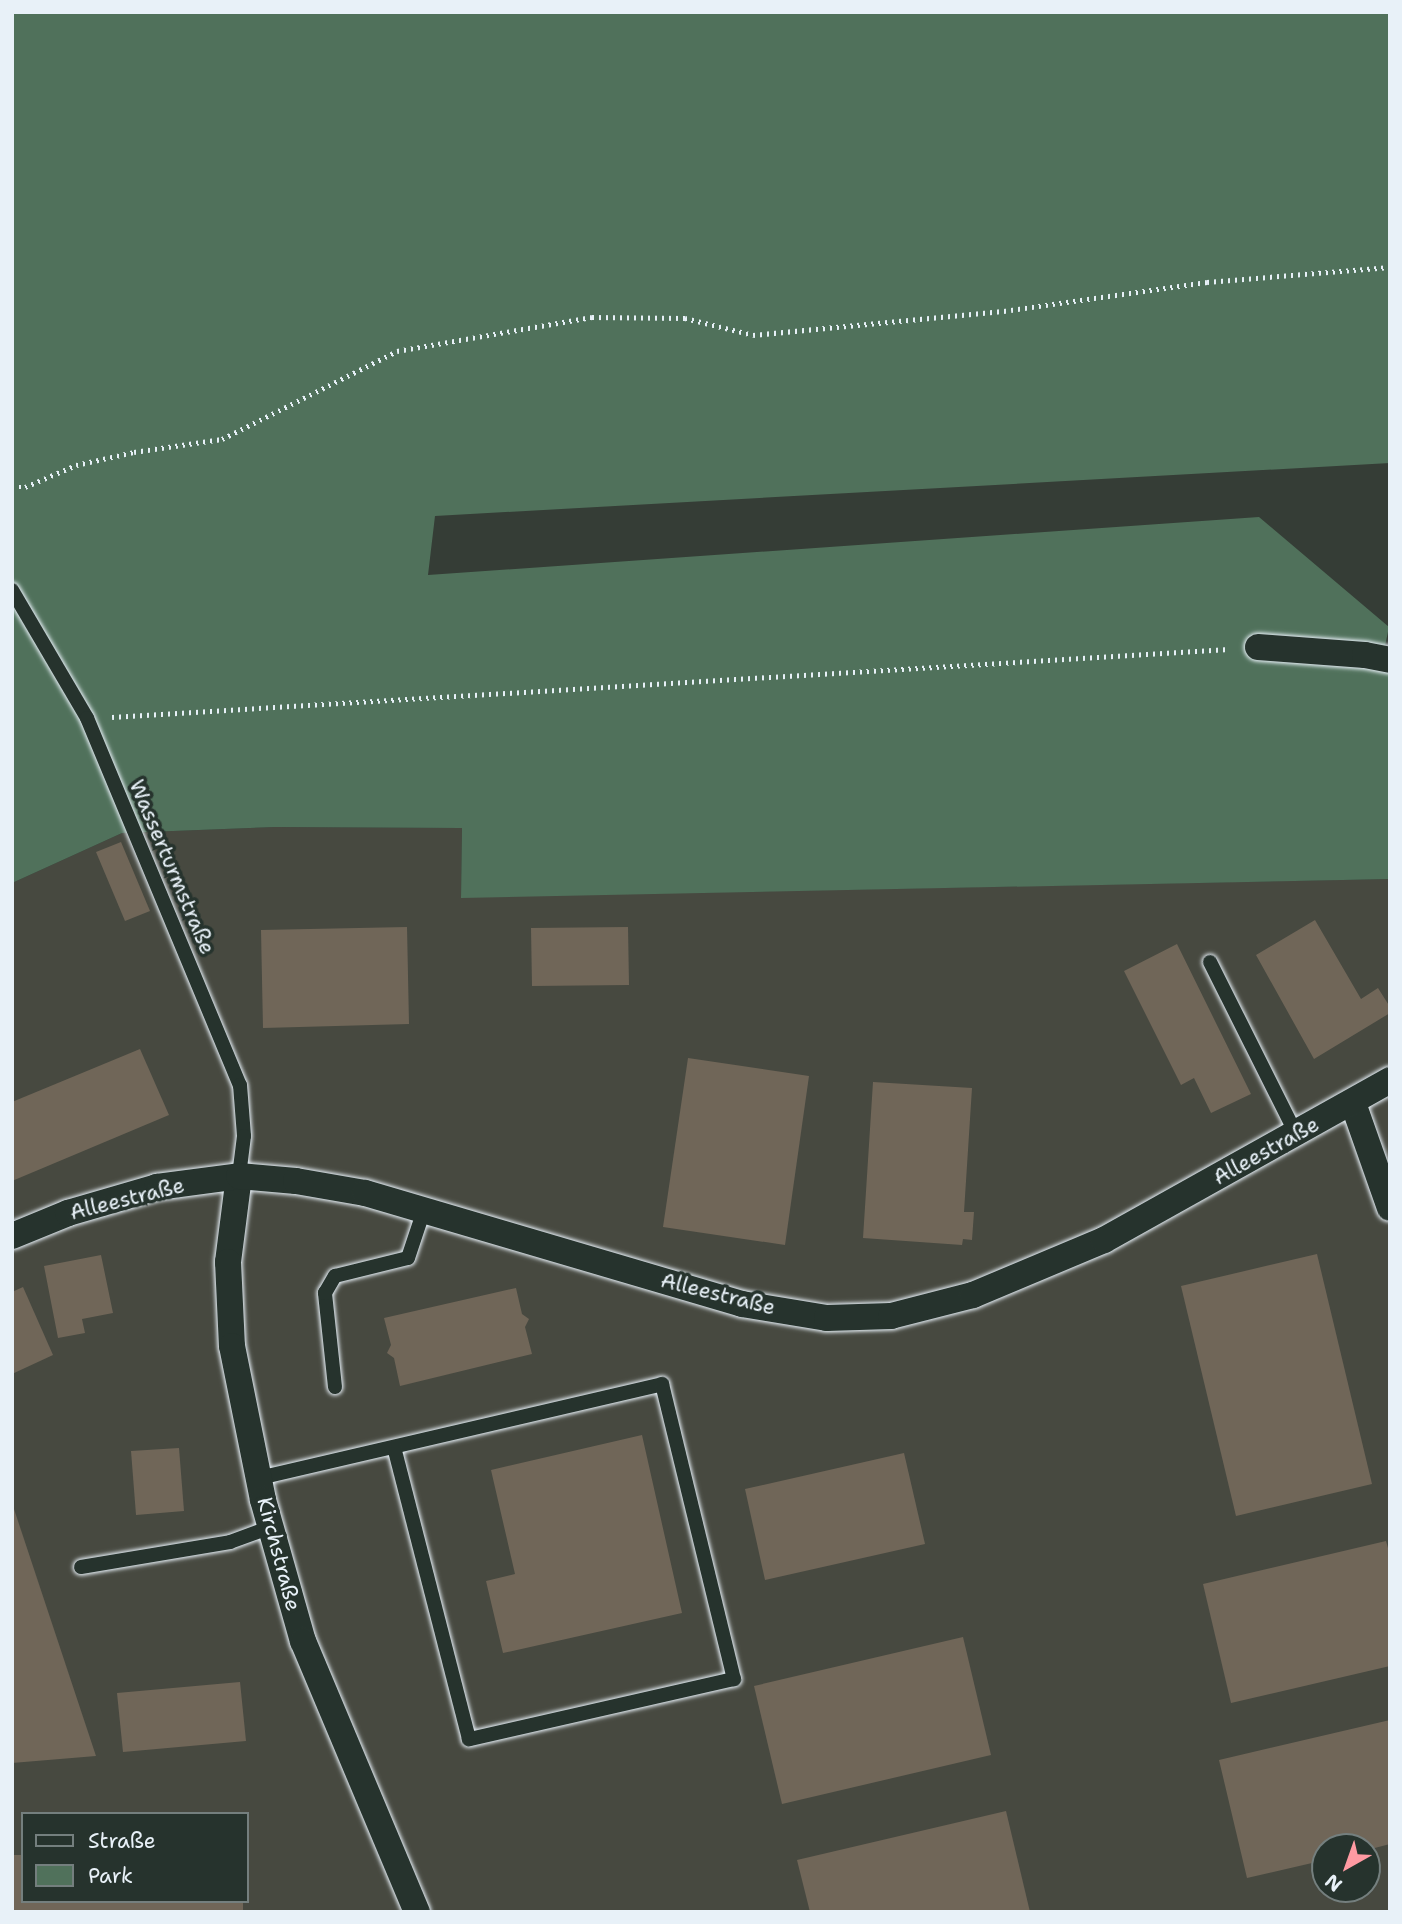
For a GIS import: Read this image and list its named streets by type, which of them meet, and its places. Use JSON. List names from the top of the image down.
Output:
{
  "streets": {
    "street": ["Alleestraße", "Kirchstraße"],
    "lane": ["Wasserturmstraße"]
  },
  "crossings": [
    ["Wasserturmstraße", "Alleestraße"],
    ["Wasserturmstraße", "Kirchstraße"],
    ["Alleestraße", "Kirchstraße"]
  ],
  "legend": ["Straße", "Park"],
  "north": "bottom left"
}
